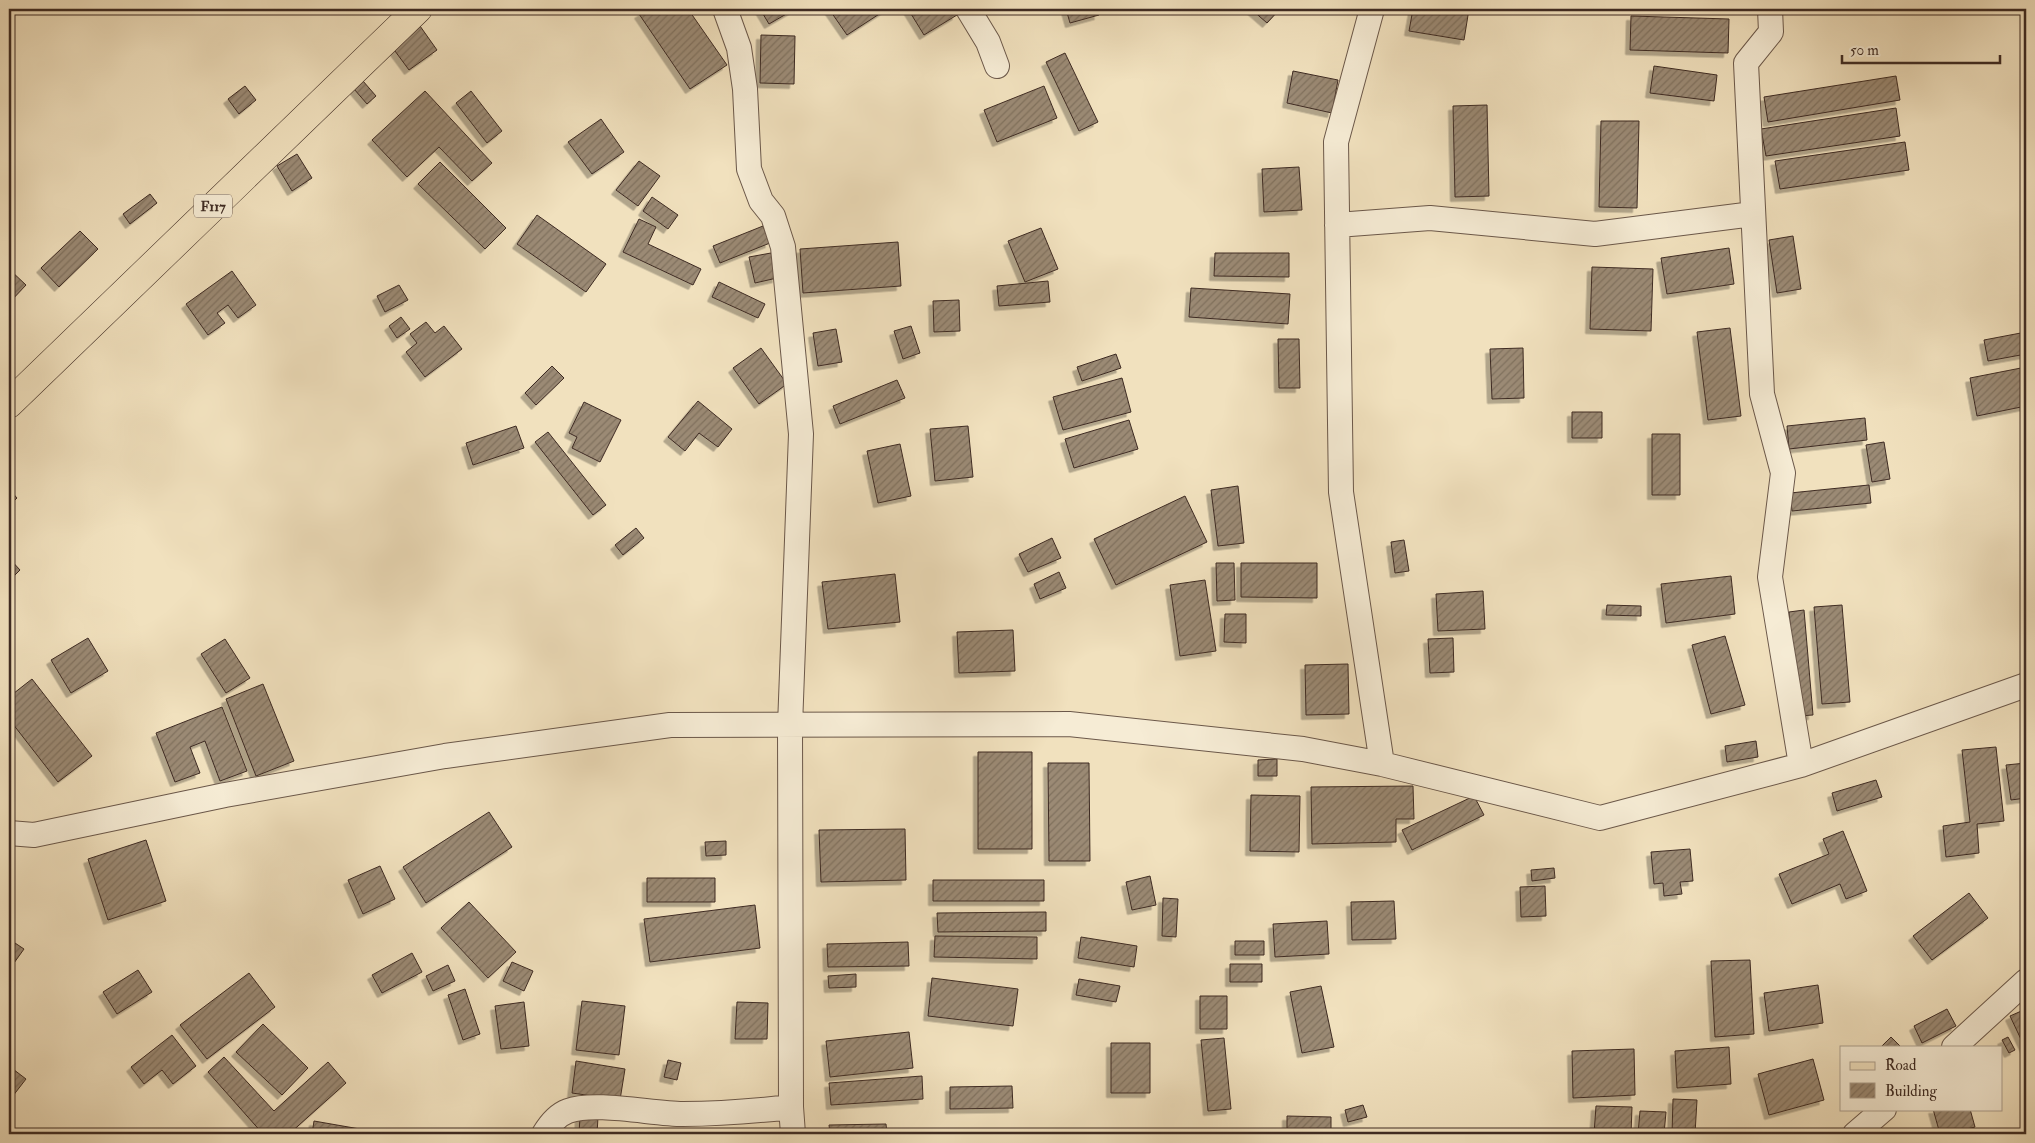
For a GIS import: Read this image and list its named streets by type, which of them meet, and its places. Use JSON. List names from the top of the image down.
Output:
{
  "streets": {
    "main road": ["F117"]
  },
  "legend": ["Road", "Building"],
  "scale_bar": "50 m"
}
